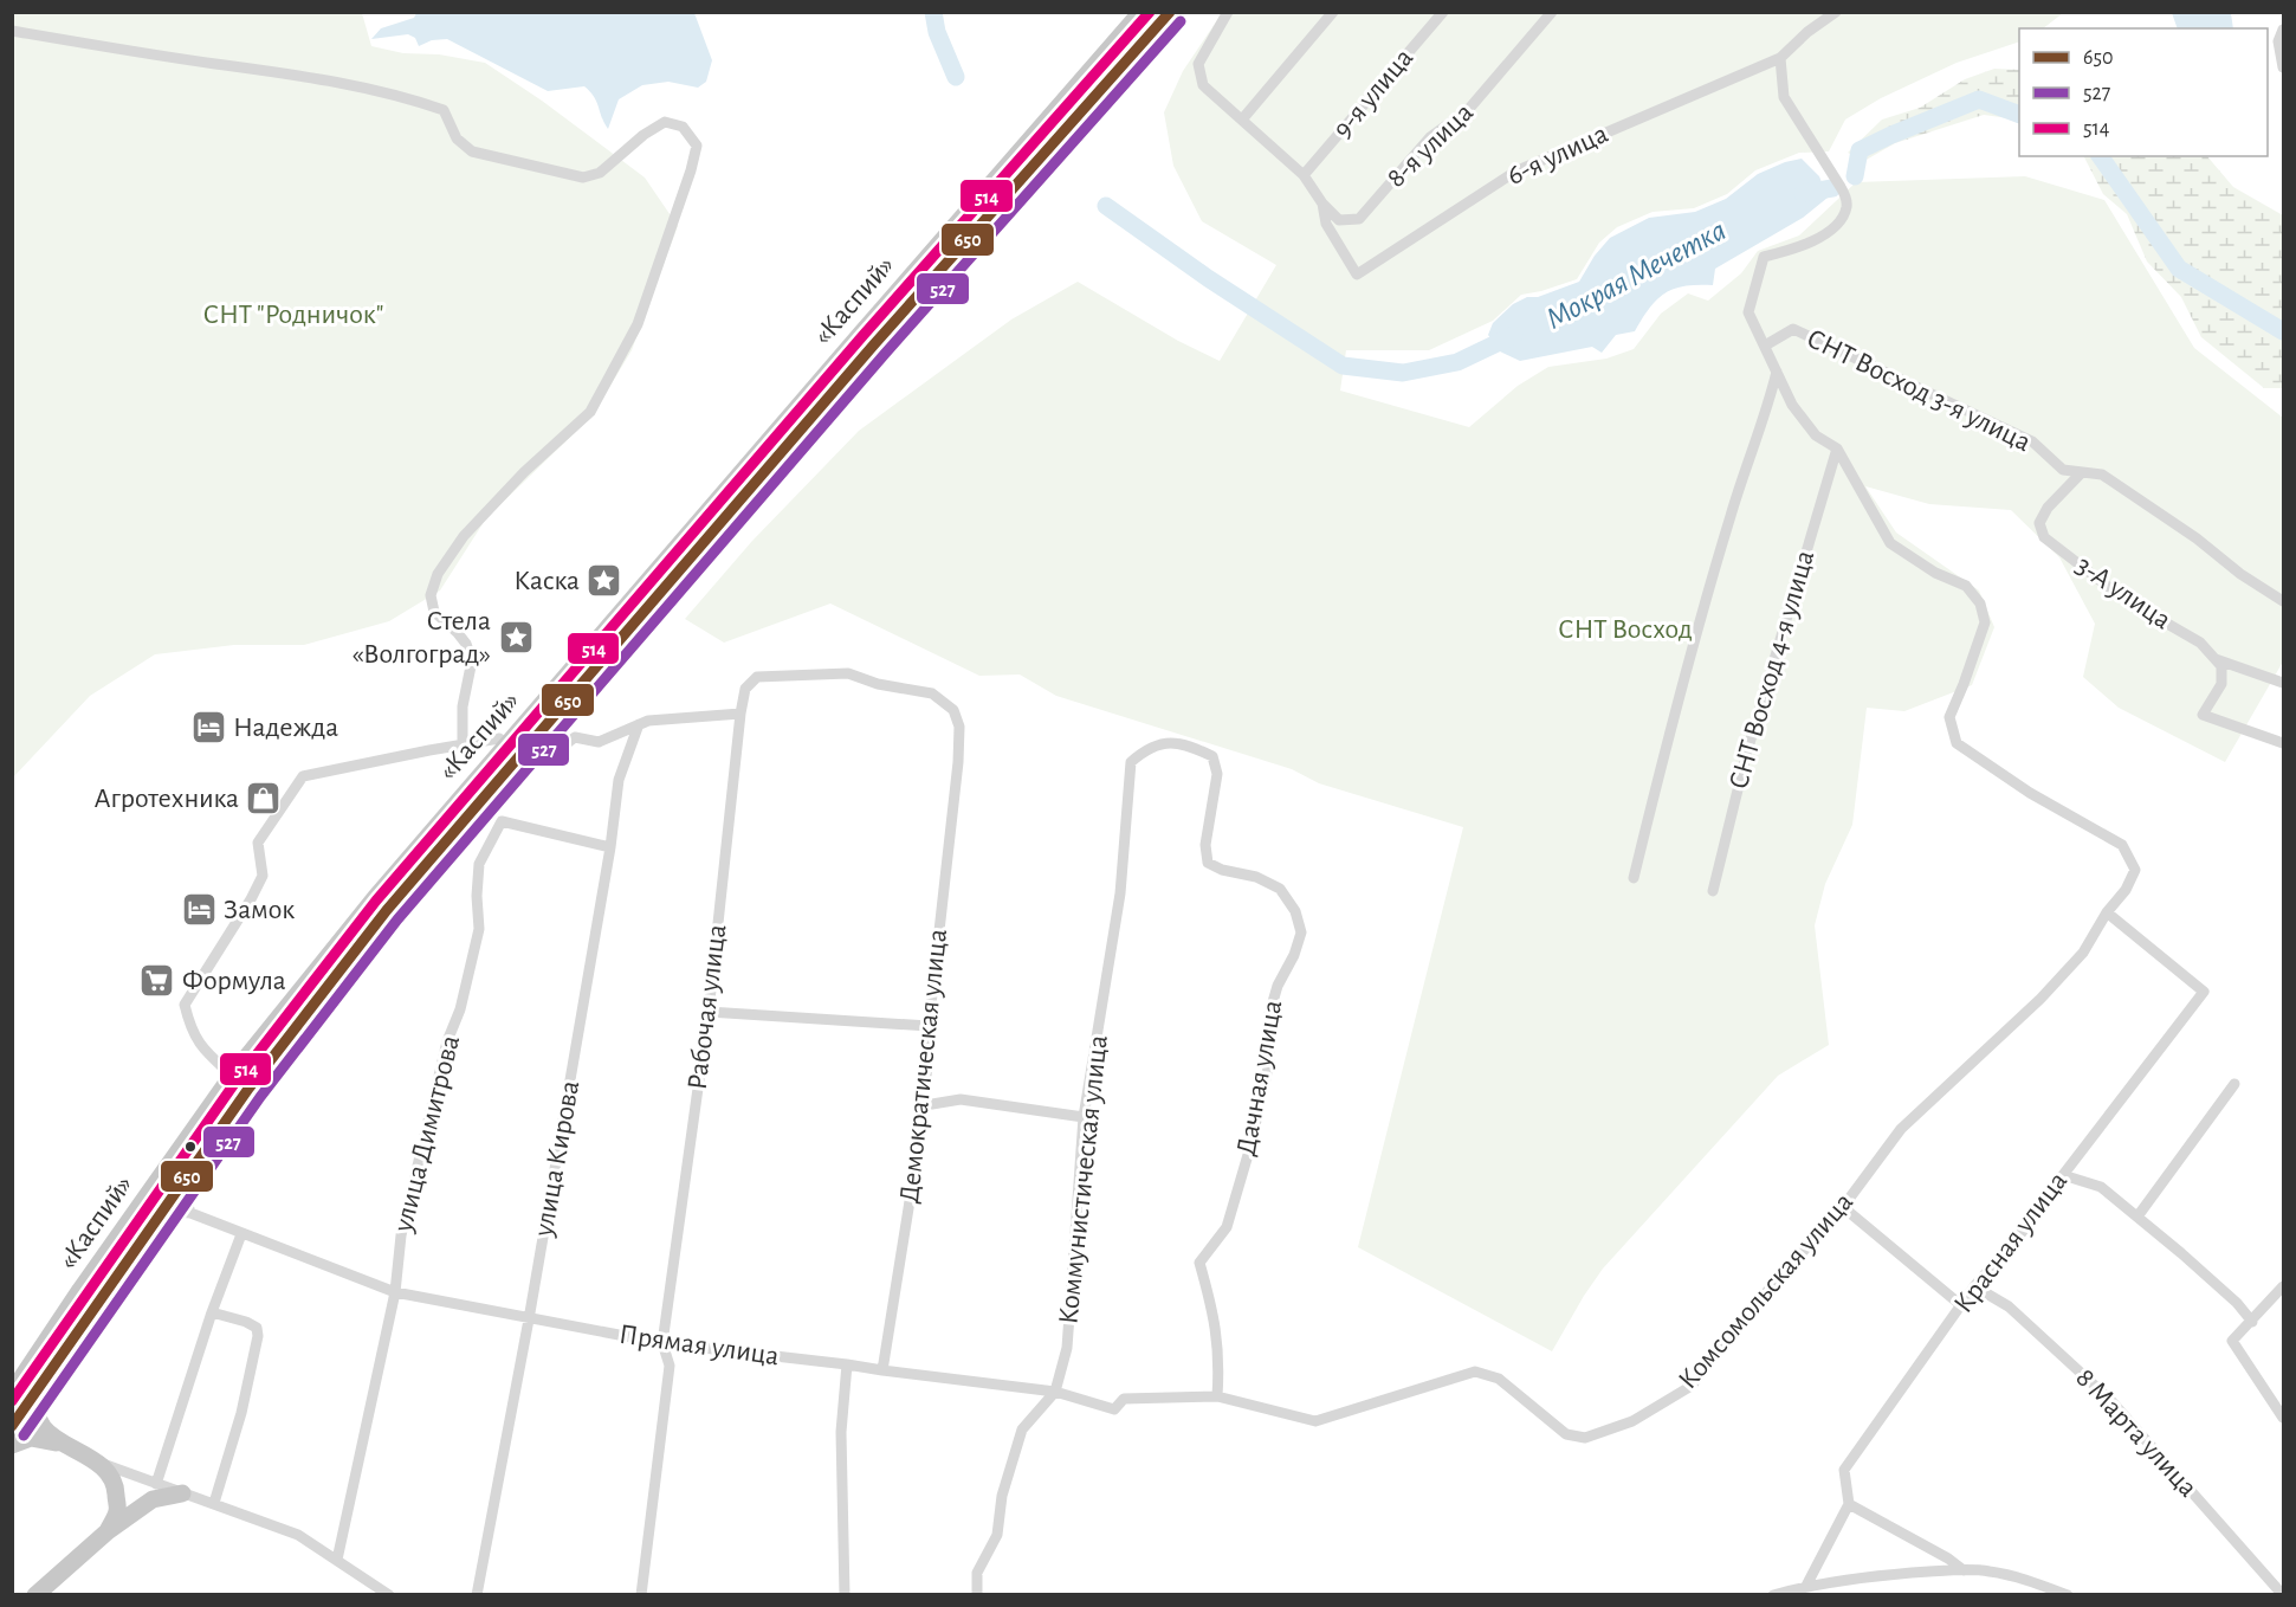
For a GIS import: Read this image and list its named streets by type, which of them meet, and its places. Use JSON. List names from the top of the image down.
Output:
{
  "streets": {
    "highway": ["«Каспий»"],
    "street": [
      "9-я улица",
      "8-я улица",
      "6-я улица",
      "СНТ Восход 3-я улица",
      "3-А улица",
      "СНТ Восход 4-я улица",
      "Рабочая улица",
      "Демократическая улица",
      "Дачная улица",
      "улица Димитрова",
      "улица Кирова",
      "Коммунистическая улица",
      "Красная улица",
      "Комсомольская улица",
      "Прямая улица",
      "8 Марта улица"
    ]
  },
  "crossings": [
    ["9-я улица", "8-я улица"],
    ["8-я улица", "6-я улица"],
    ["СНТ Восход 3-я улица", "3-А улица"],
    ["СНТ Восход 4-я улица", "Комсомольская улица"],
    ["Рабочая улица", "Демократическая улица"],
    ["Рабочая улица", "Прямая улица"],
    ["Демократическая улица", "Прямая улица"],
    ["Дачная улица", "Коммунистическая улица"],
    ["Дачная улица", "Комсомольская улица"],
    ["Дачная улица", "Прямая улица"],
    ["улица Димитрова", "улица Кирова"],
    ["улица Димитрова", "Прямая улица"],
    ["улица Кирова", "Прямая улица"],
    ["Коммунистическая улица", "Прямая улица"],
    ["Красная улица", "Комсомольская улица"],
    ["Красная улица", "8 Марта улица"],
    ["Комсомольская улица", "Прямая улица"]
  ],
  "water": ["Мокрая Мечетка"],
  "parks": ["СНТ \"Родничок\"", "СНТ Восход"],
  "places": {
    "place": ["Каска", "Стела «Волгоград»"],
    "hotel": ["Надежда", "Замок"],
    "shop": ["Агротехника"],
    "supermarket": ["Формула"]
  },
  "lines": ["transit line 650", "transit line 514", "transit line 527"],
  "legend": ["650", "527", "514"]
}
